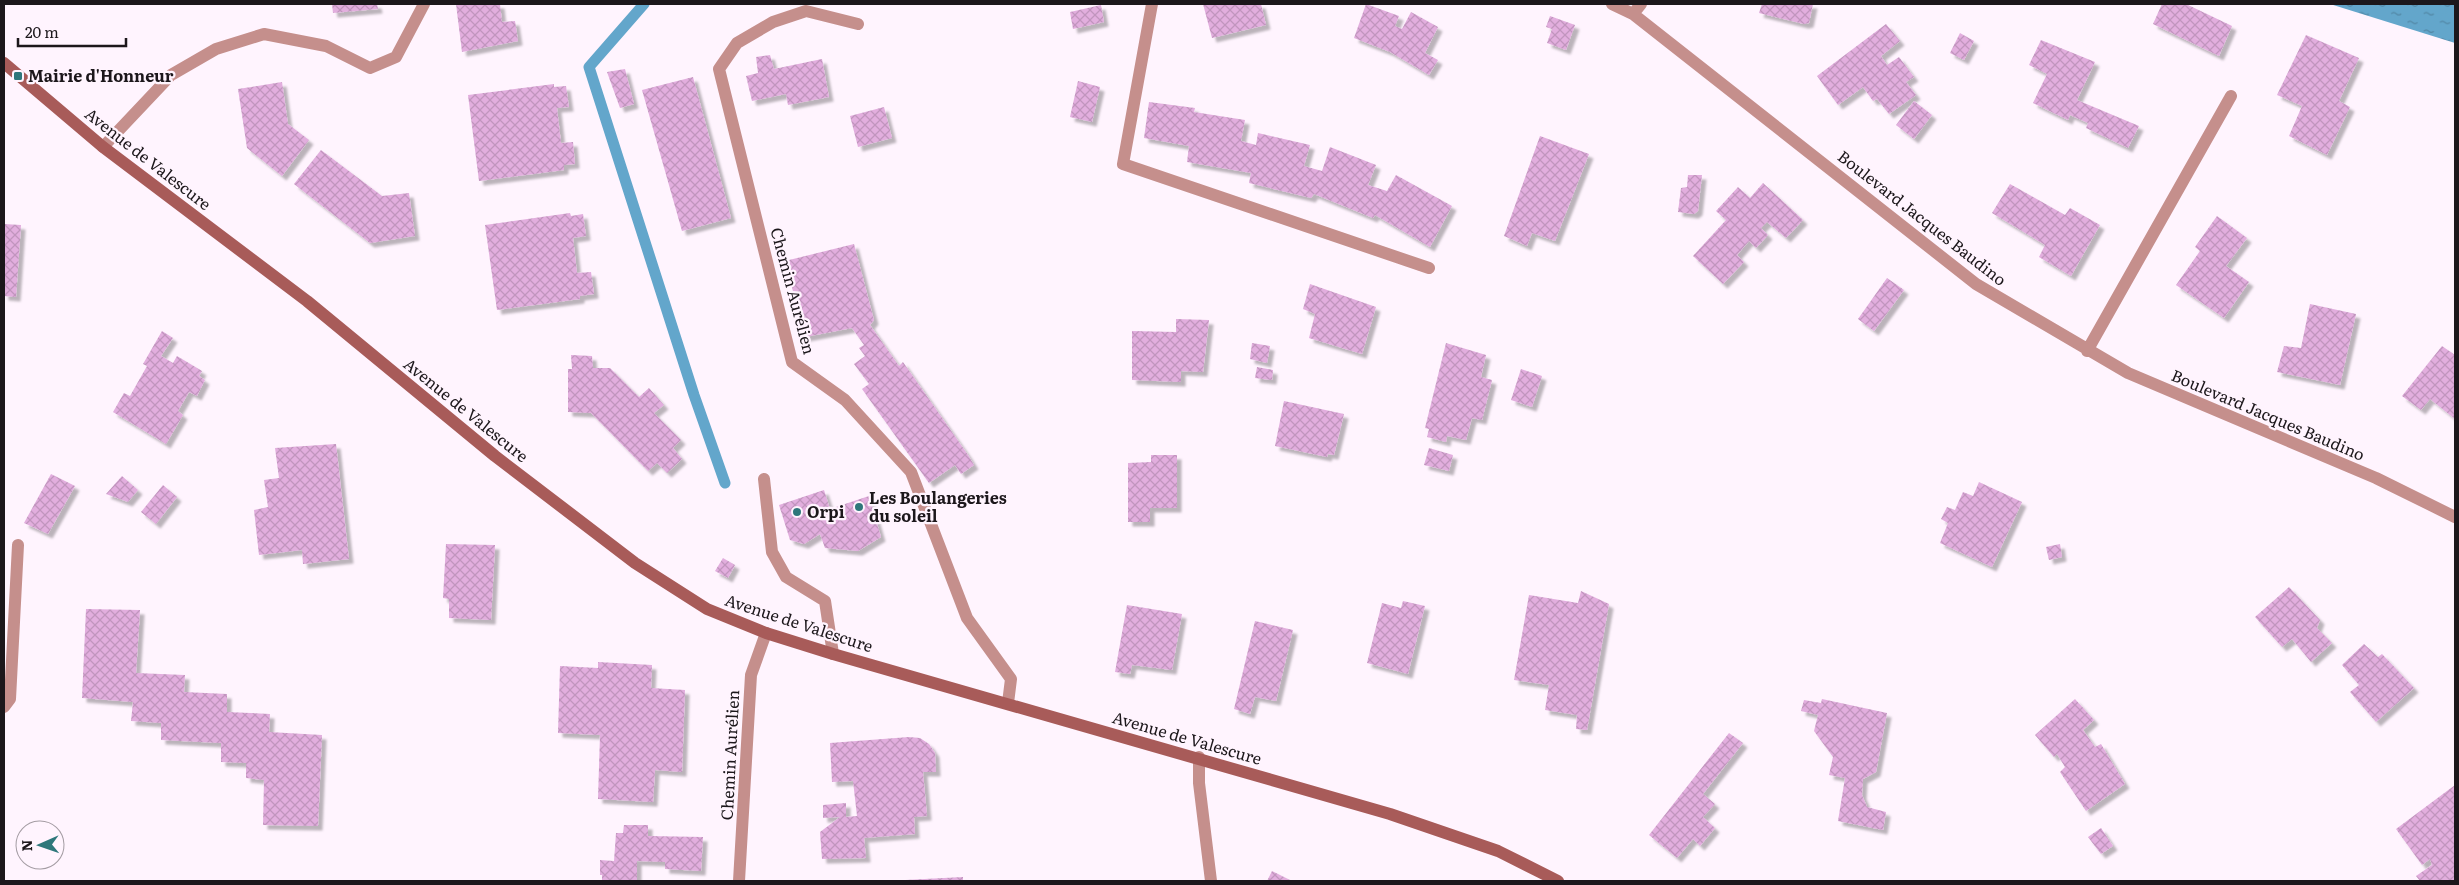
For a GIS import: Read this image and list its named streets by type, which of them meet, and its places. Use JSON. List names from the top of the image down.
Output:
{
  "streets": {
    "main road": ["Avenue de Valescure"],
    "street": ["Boulevard Jacques Baudino", "Chemin Aurélien"]
  },
  "crossings": [
    ["Avenue de Valescure", "Chemin Aurélien"]
  ],
  "places": {
    "transit": ["Mairie d'Honneur"],
    "other": ["Les Boulangeries du soleil", "Orpi"]
  },
  "scale_bar": "20 m",
  "north": "left"
}
